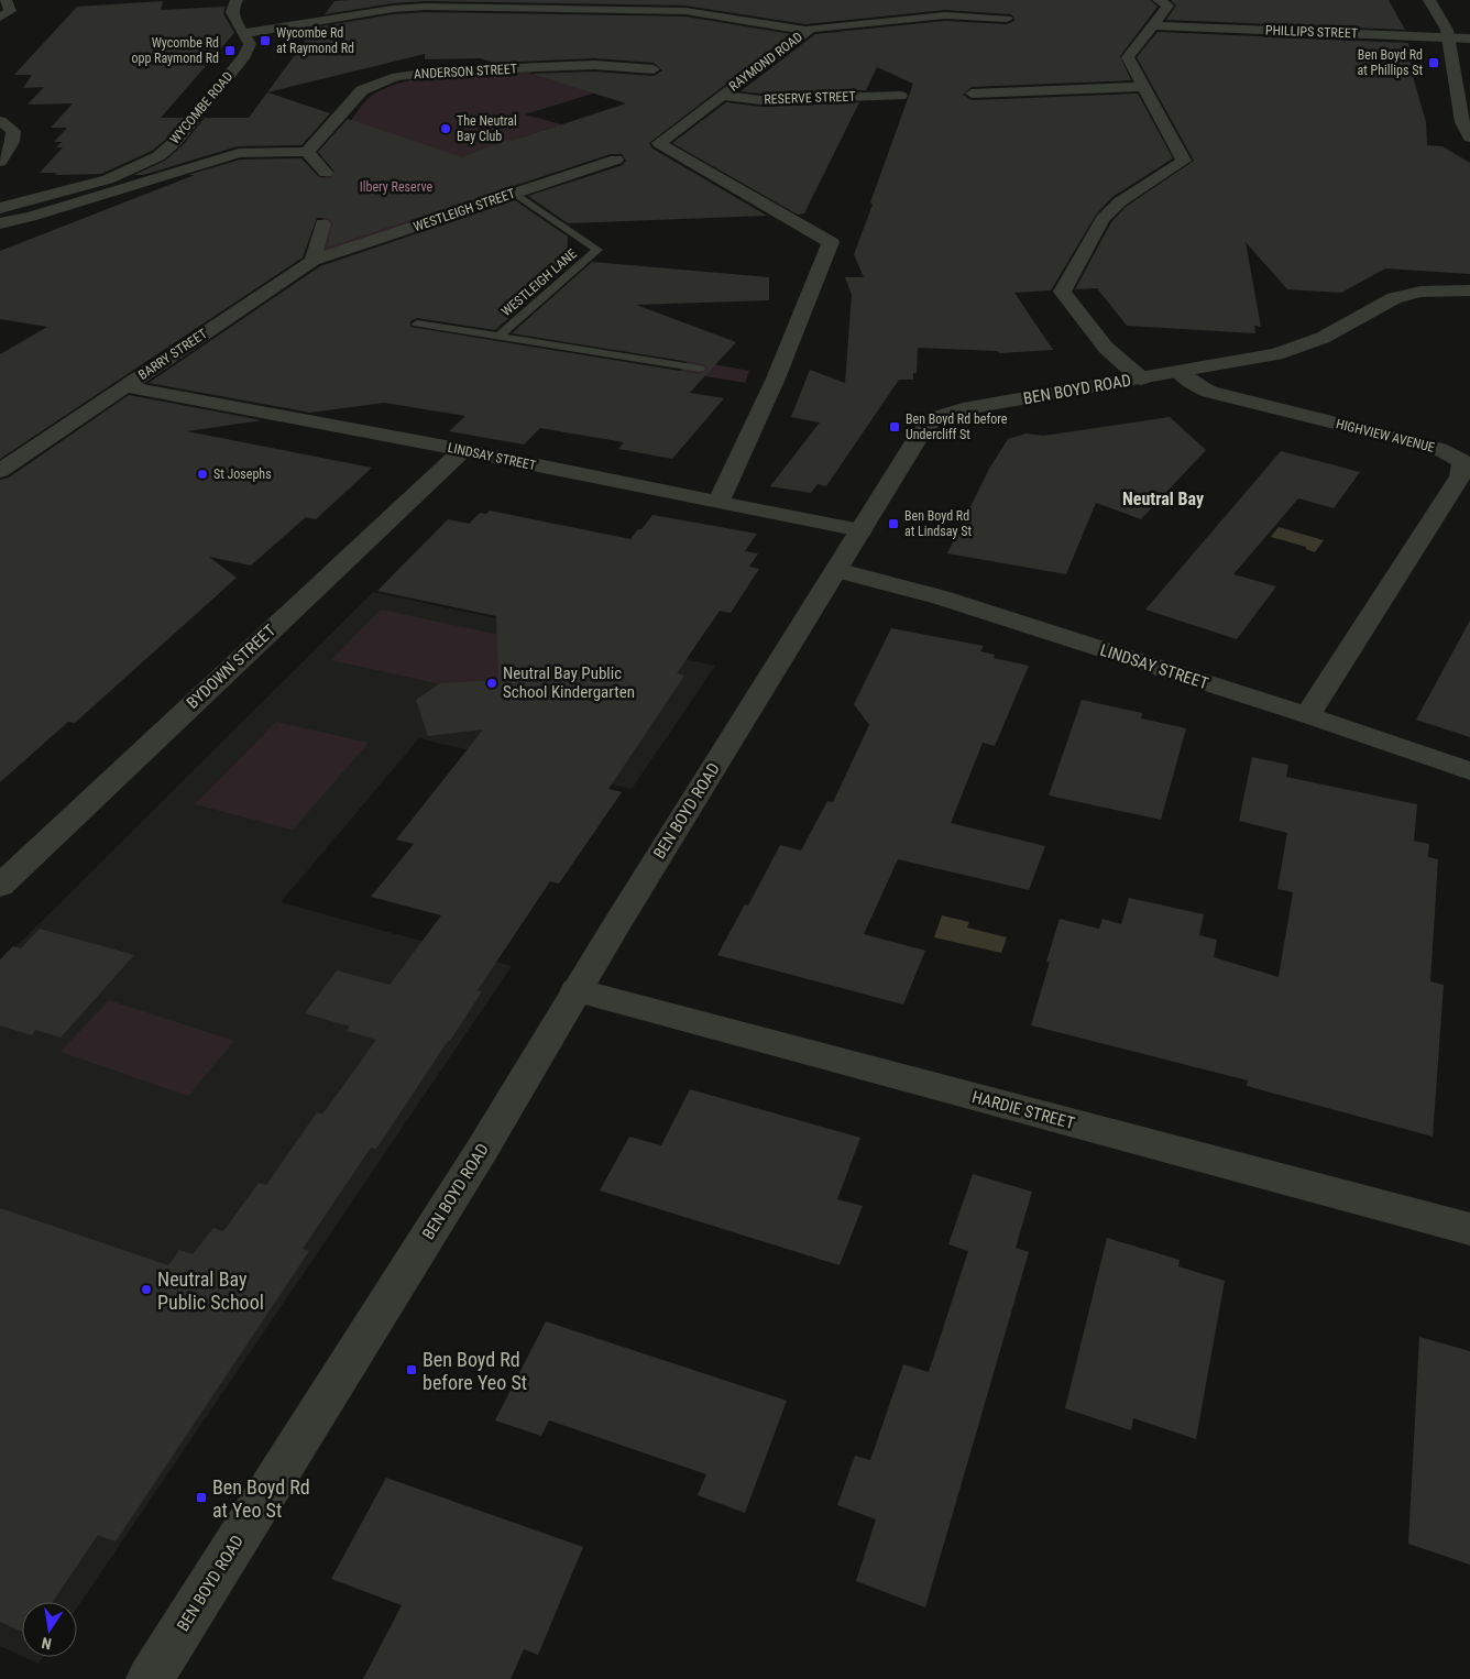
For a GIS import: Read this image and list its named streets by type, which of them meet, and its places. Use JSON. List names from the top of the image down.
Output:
{
  "streets": {
    "street": [
      "PHILLIPS STREET",
      "RAYMOND ROAD",
      "ANDERSON STREET",
      "RESERVE STREET",
      "WYCOMBE ROAD",
      "WESTLEIGH STREET",
      "BARRY STREET",
      "BEN BOYD ROAD",
      "HIGHVIEW AVENUE",
      "LINDSAY STREET",
      "BYDOWN STREET",
      "HARDIE STREET"
    ],
    "lane": ["WESTLEIGH LANE"]
  },
  "crossings": [
    ["RAYMOND ROAD", "RESERVE STREET"],
    ["RAYMOND ROAD", "WYCOMBE ROAD"],
    ["RAYMOND ROAD", "LINDSAY STREET"],
    ["WESTLEIGH STREET", "WESTLEIGH LANE"],
    ["WESTLEIGH STREET", "BARRY STREET"],
    ["BARRY STREET", "LINDSAY STREET"],
    ["BEN BOYD ROAD", "HIGHVIEW AVENUE"],
    ["BEN BOYD ROAD", "LINDSAY STREET"],
    ["BEN BOYD ROAD", "HARDIE STREET"],
    ["HIGHVIEW AVENUE", "LINDSAY STREET"],
    ["LINDSAY STREET", "BYDOWN STREET"]
  ],
  "districts": ["Neutral Bay"],
  "parks": ["Ilbery Reserve"],
  "places": {
    "transit": [
      "Wycombe Rd at Raymond Rd",
      "Wycombe Rd opp Raymond Rd",
      "Ben Boyd Rd at Phillips St",
      "Ben Boyd Rd before Undercliff St",
      "Ben Boyd Rd at Lindsay St",
      "Ben Boyd Rd before Yeo St",
      "Ben Boyd Rd at Yeo St"
    ],
    "other": [
      "The Neutral Bay Club",
      "St Josephs",
      "Neutral Bay Public School Kindergarten",
      "Neutral Bay Public School"
    ]
  },
  "north": "bottom"
}
